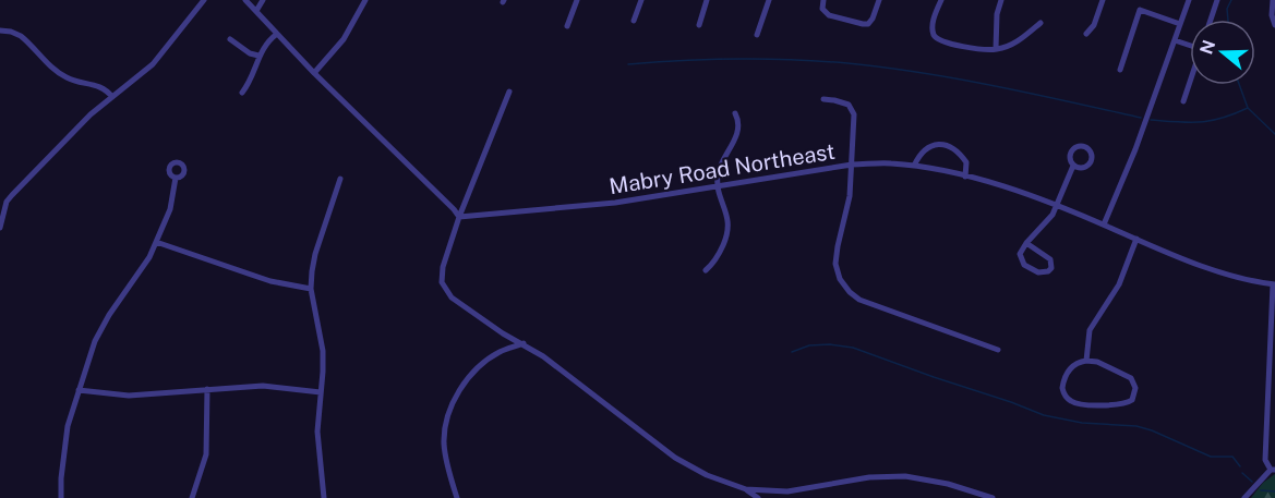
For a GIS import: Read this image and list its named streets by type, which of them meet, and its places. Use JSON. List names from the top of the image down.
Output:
{
  "streets": {
    "street": ["Mabry Road Northeast"]
  },
  "north": "left"
}
